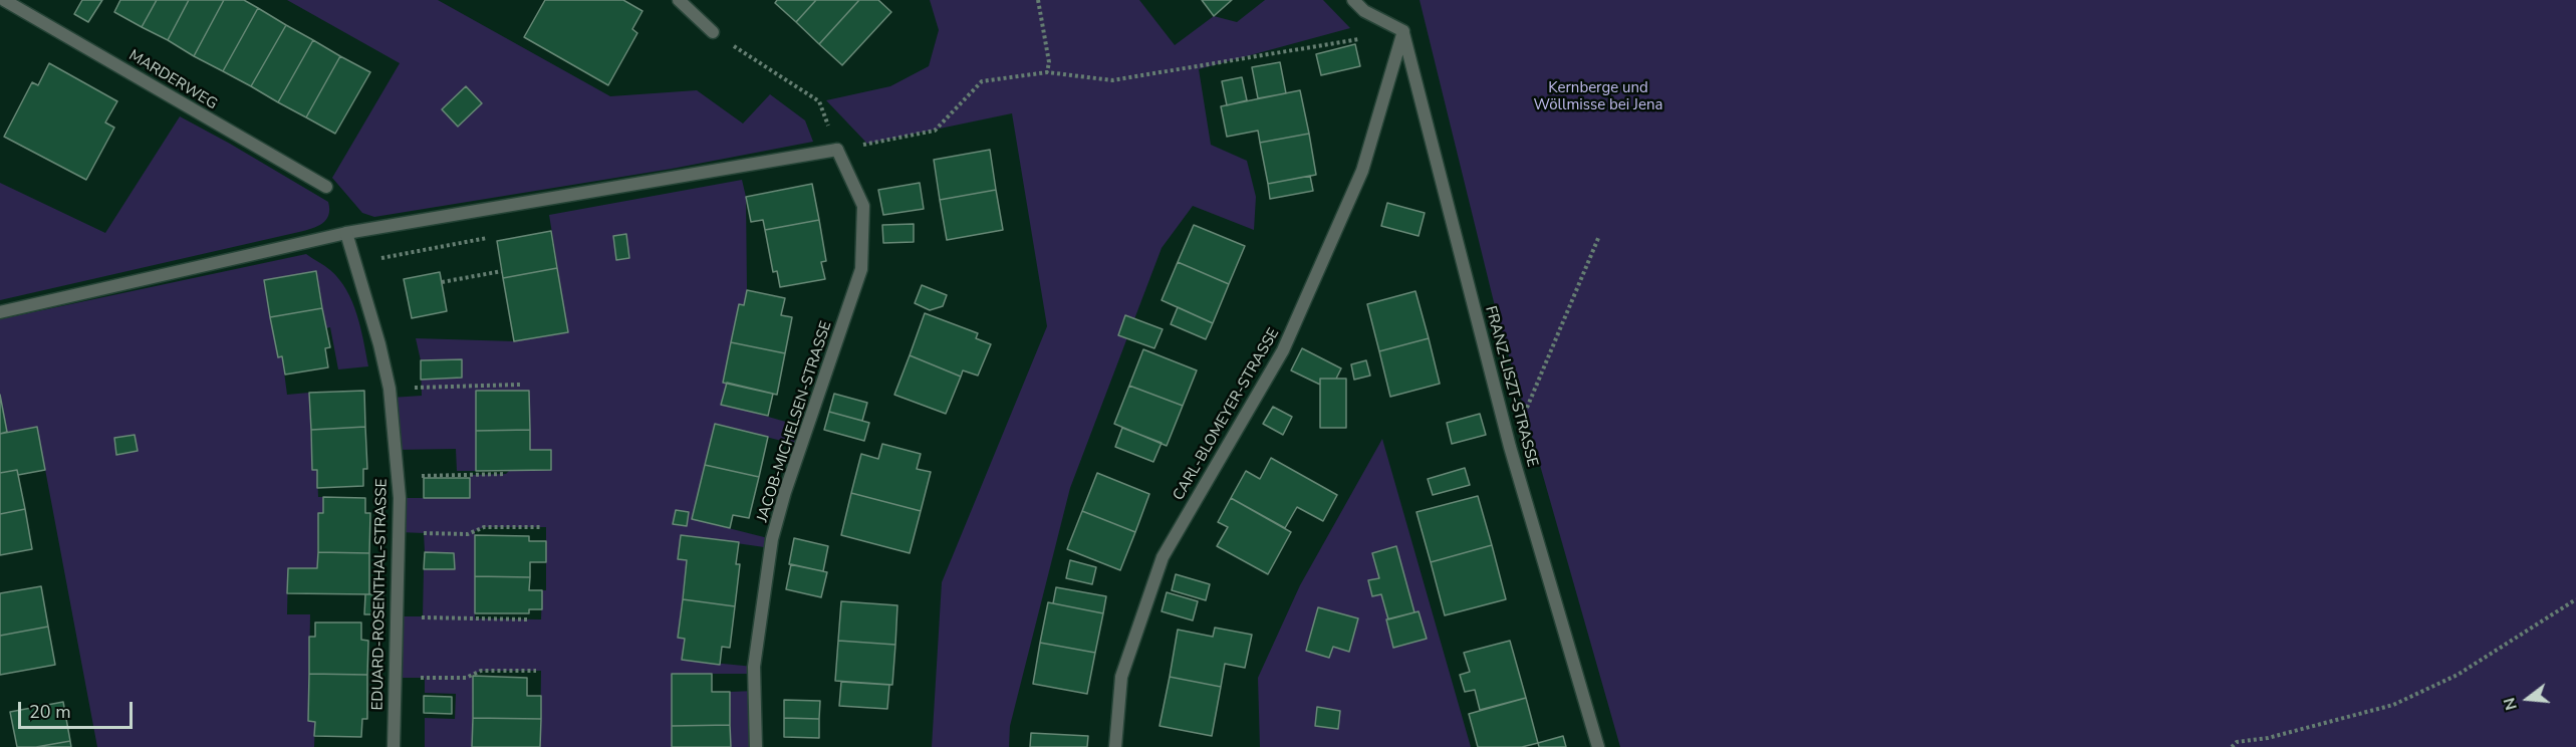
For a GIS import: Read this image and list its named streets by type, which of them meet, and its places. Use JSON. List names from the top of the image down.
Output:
{
  "streets": {
    "street": [
      "MARDERWEG",
      "FRANZ-LISZT-STRASSE",
      "CARL-BLOMEYER-STRASSE",
      "JACOB-MICHELSEN-STRASSE",
      "EDUARD-ROSENTHAL-STRASSE"
    ]
  },
  "crossings": [
    ["FRANZ-LISZT-STRASSE", "CARL-BLOMEYER-STRASSE"]
  ],
  "parks": ["Kernberge und Wöllmisse bei Jena"],
  "scale_bar": "20 m",
  "north": "left"
}
